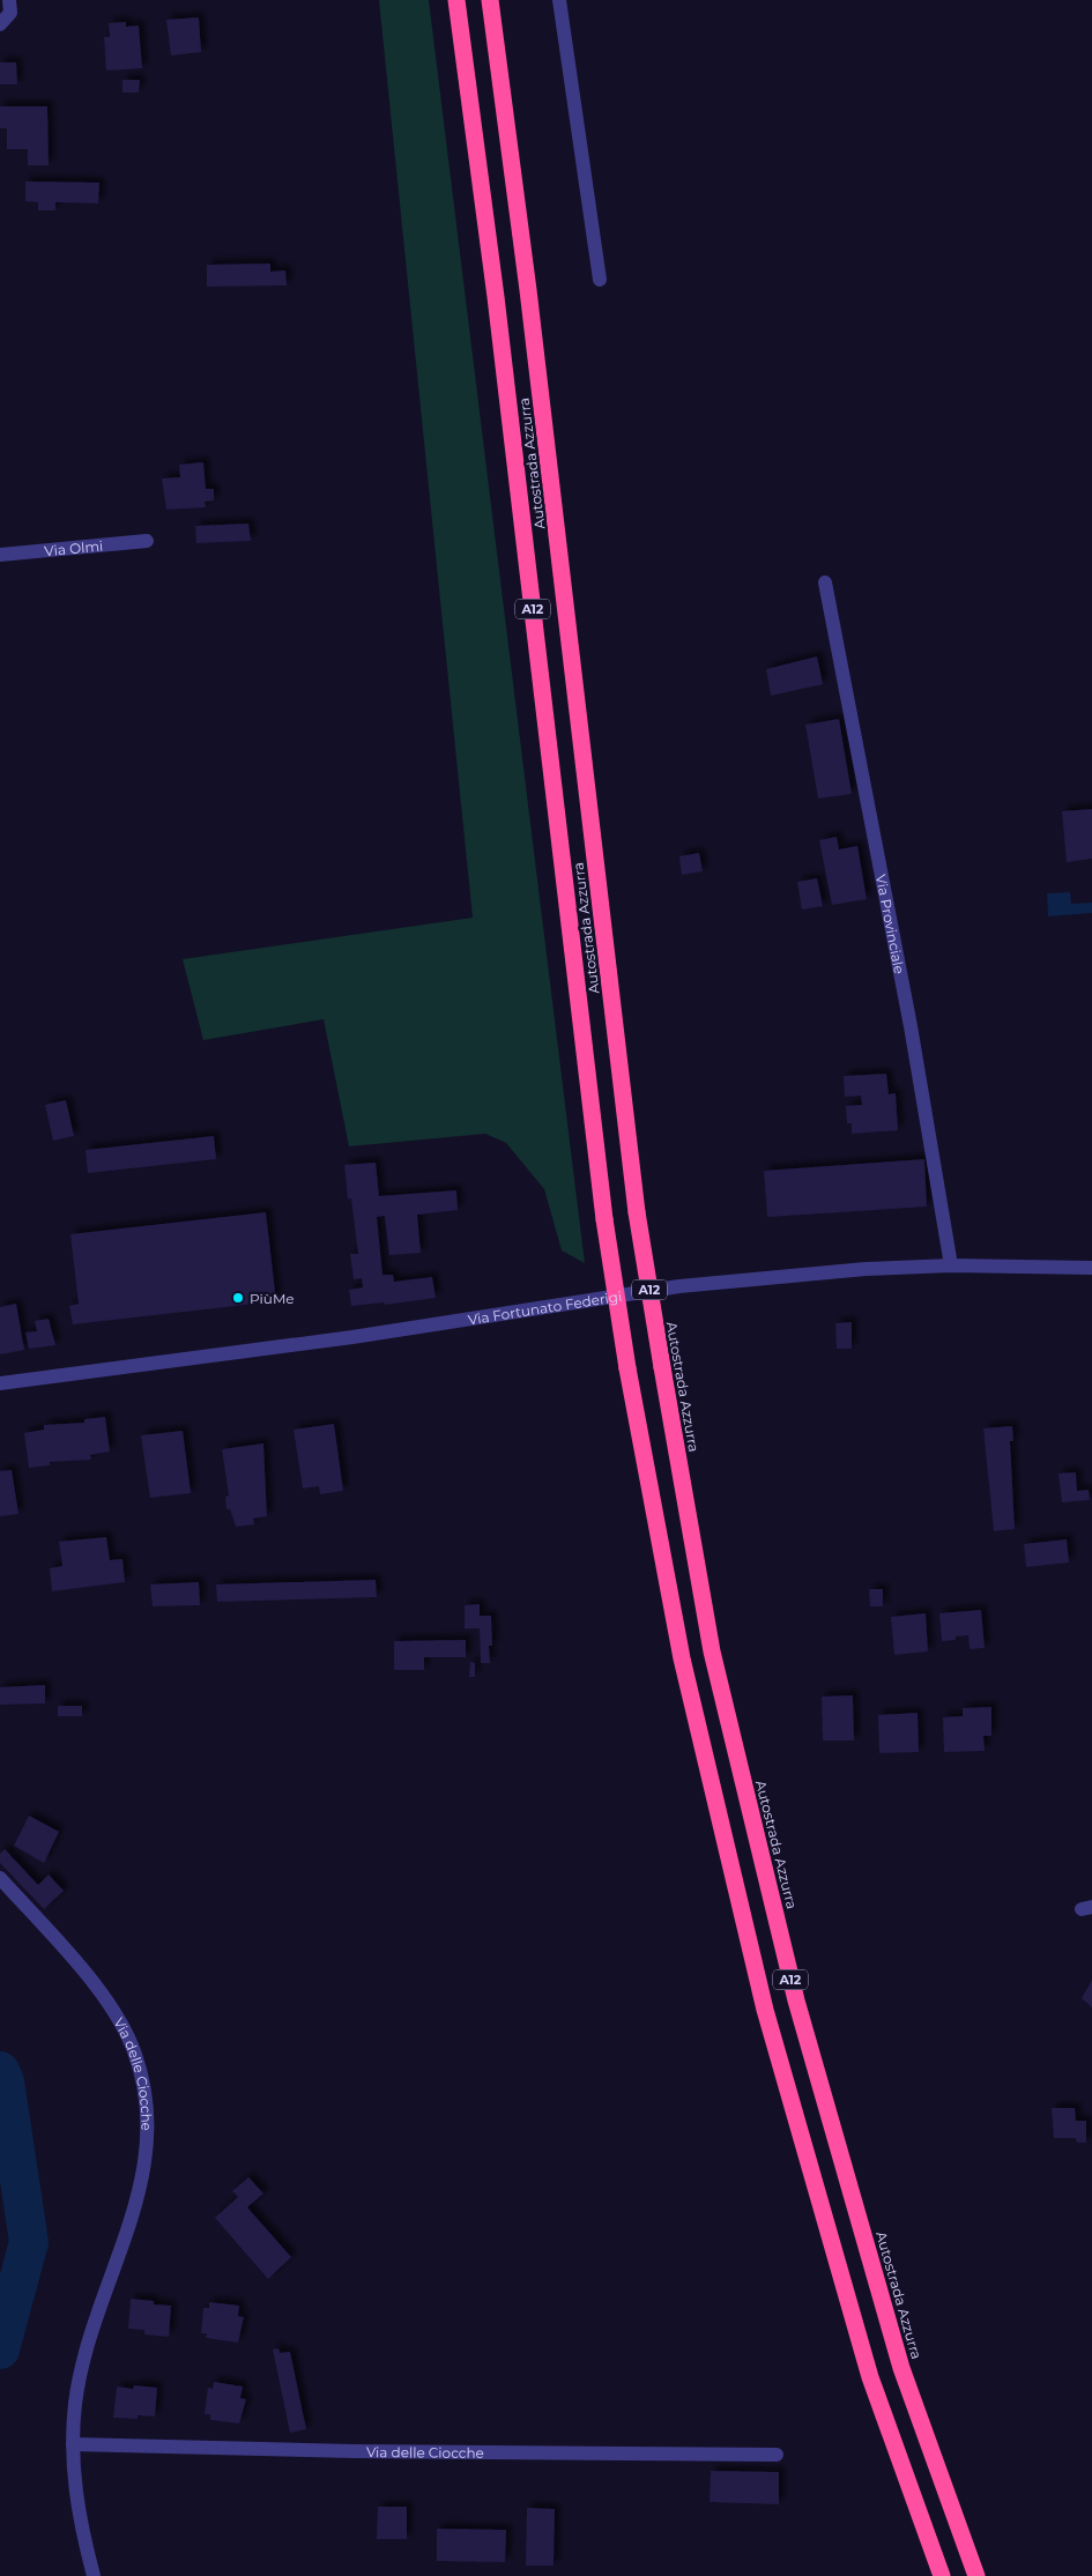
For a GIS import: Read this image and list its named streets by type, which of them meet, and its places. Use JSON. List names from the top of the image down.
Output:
{
  "streets": {
    "highway": ["Autostrada Azzurra", "A12"],
    "street": [
      "Via Olmi",
      "Via Provinciale",
      "Via Fortunato Federigi",
      "Via delle Ciocche"
    ]
  },
  "crossings": [
    ["Via Provinciale", "Via Fortunato Federigi"]
  ],
  "places": ["PiùMe"]
}
